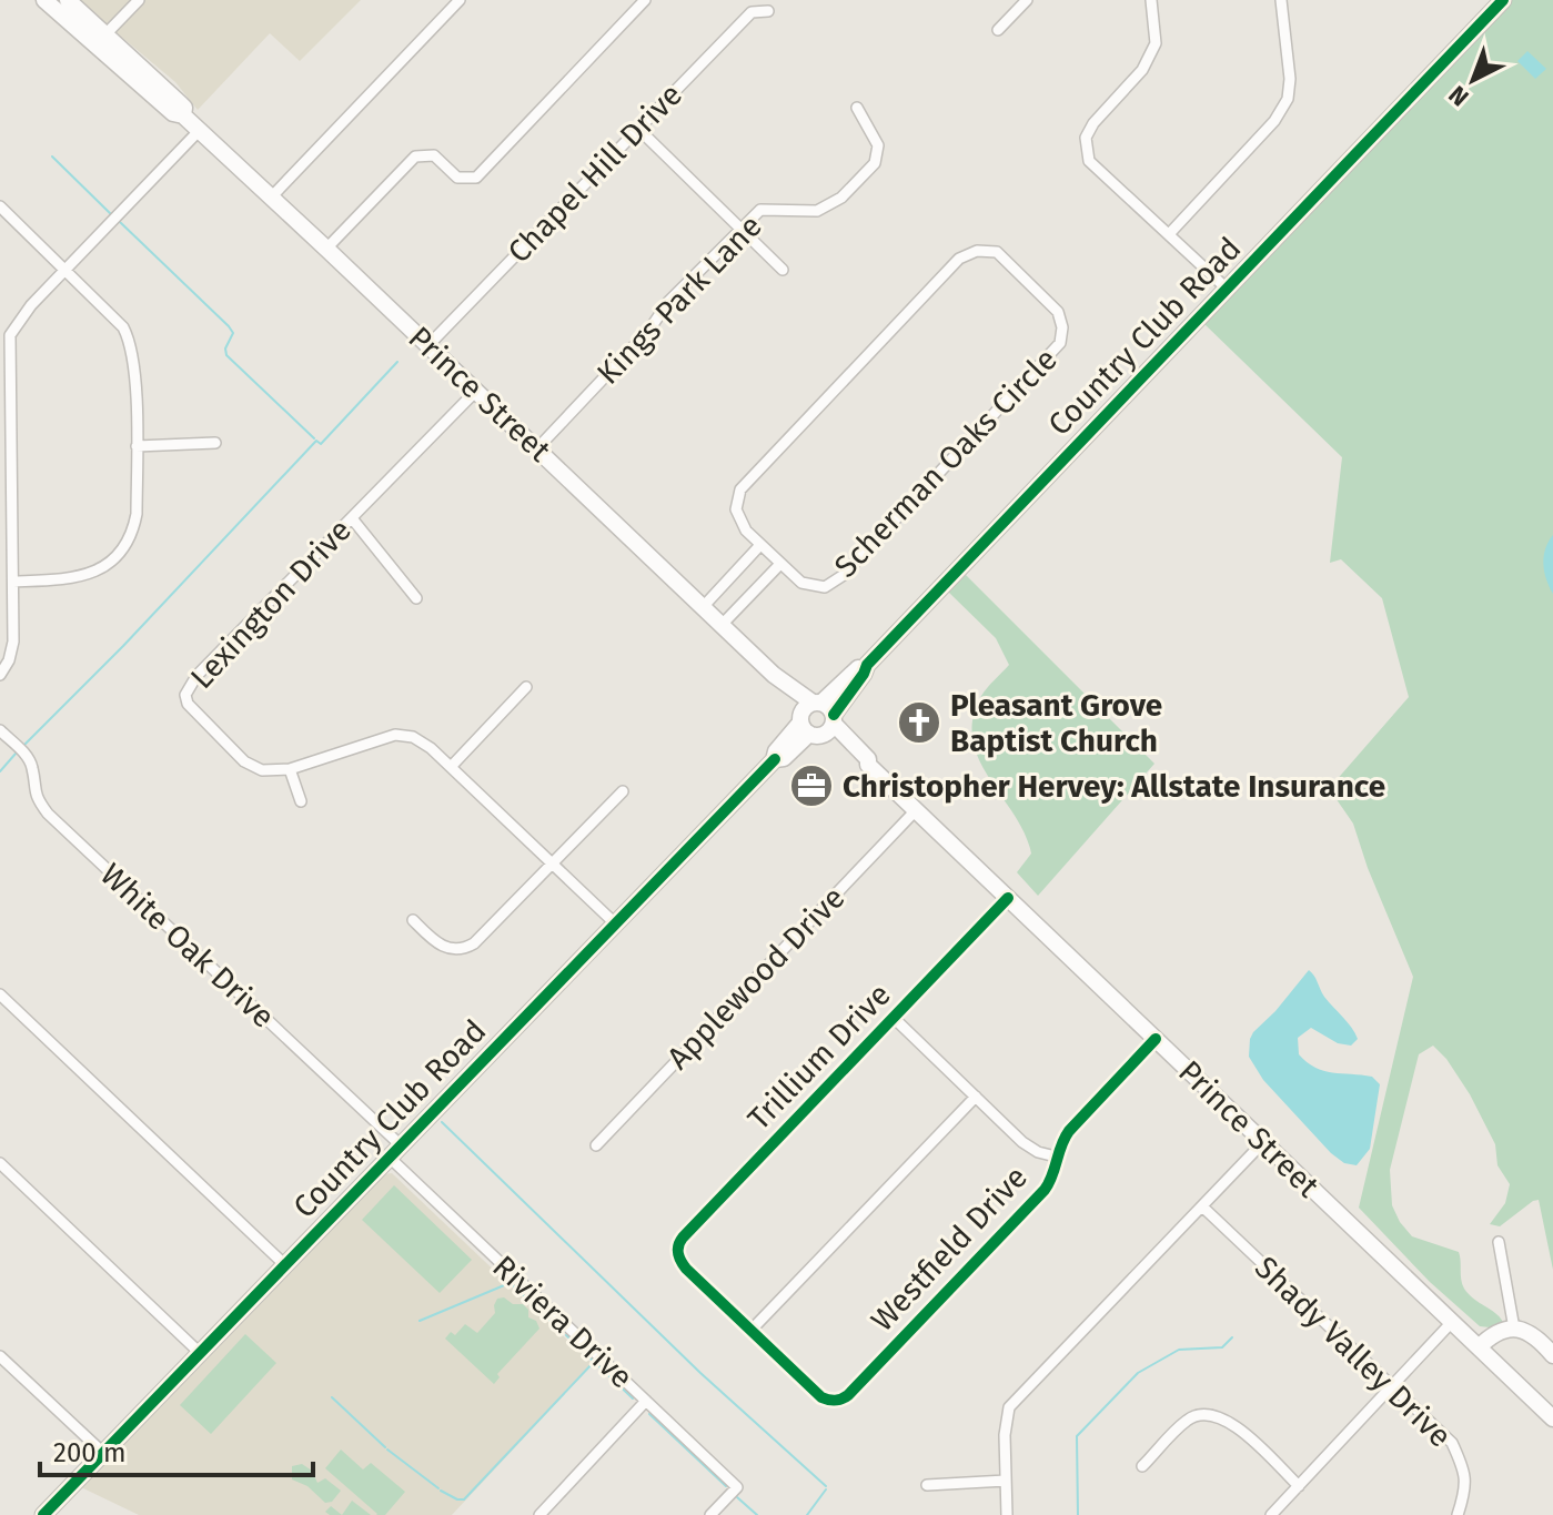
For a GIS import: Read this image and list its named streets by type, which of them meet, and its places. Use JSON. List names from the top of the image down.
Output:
{
  "streets": {
    "main road": ["Country Club Road", "Prince Street"],
    "street": [
      "Chapel Hill Drive",
      "Kings Park Lane",
      "Scherman Oaks Circle",
      "Lexington Drive",
      "White Oak Drive",
      "Applewood Drive",
      "Trillium Drive",
      "Westfield Drive",
      "Riviera Drive",
      "Shady Valley Drive"
    ]
  },
  "crossings": [
    ["Chapel Hill Drive", "Prince Street"],
    ["Kings Park Lane", "Prince Street"],
    ["Country Club Road", "Prince Street"],
    ["Country Club Road", "Lexington Drive"],
    ["Country Club Road", "White Oak Drive"],
    ["Country Club Road", "Riviera Drive"],
    ["Prince Street", "Lexington Drive"],
    ["Prince Street", "Applewood Drive"],
    ["Prince Street", "Trillium Drive"],
    ["Prince Street", "Westfield Drive"],
    ["White Oak Drive", "Riviera Drive"],
    ["Trillium Drive", "Westfield Drive"]
  ],
  "places": {
    "church": ["Pleasant Grove Baptist Church"],
    "office": ["Christopher Hervey: Allstate Insurance"]
  },
  "scale_bar": "200 m",
  "north": "bottom left"
}
